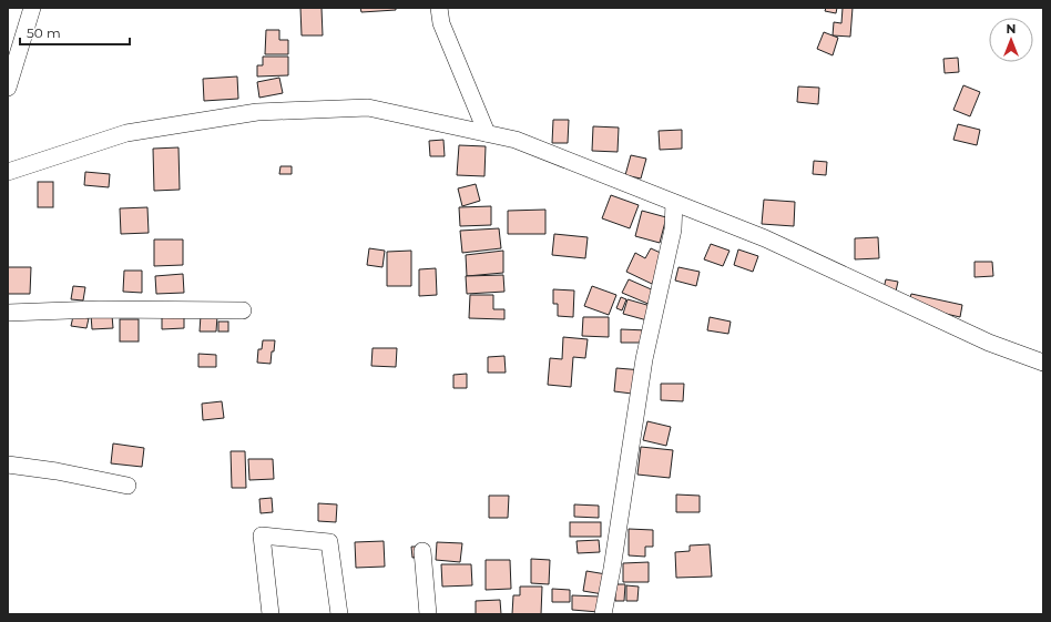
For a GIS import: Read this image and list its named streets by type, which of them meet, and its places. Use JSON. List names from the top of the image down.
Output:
{
  "scale_bar": "50 m",
  "north": "top"
}
